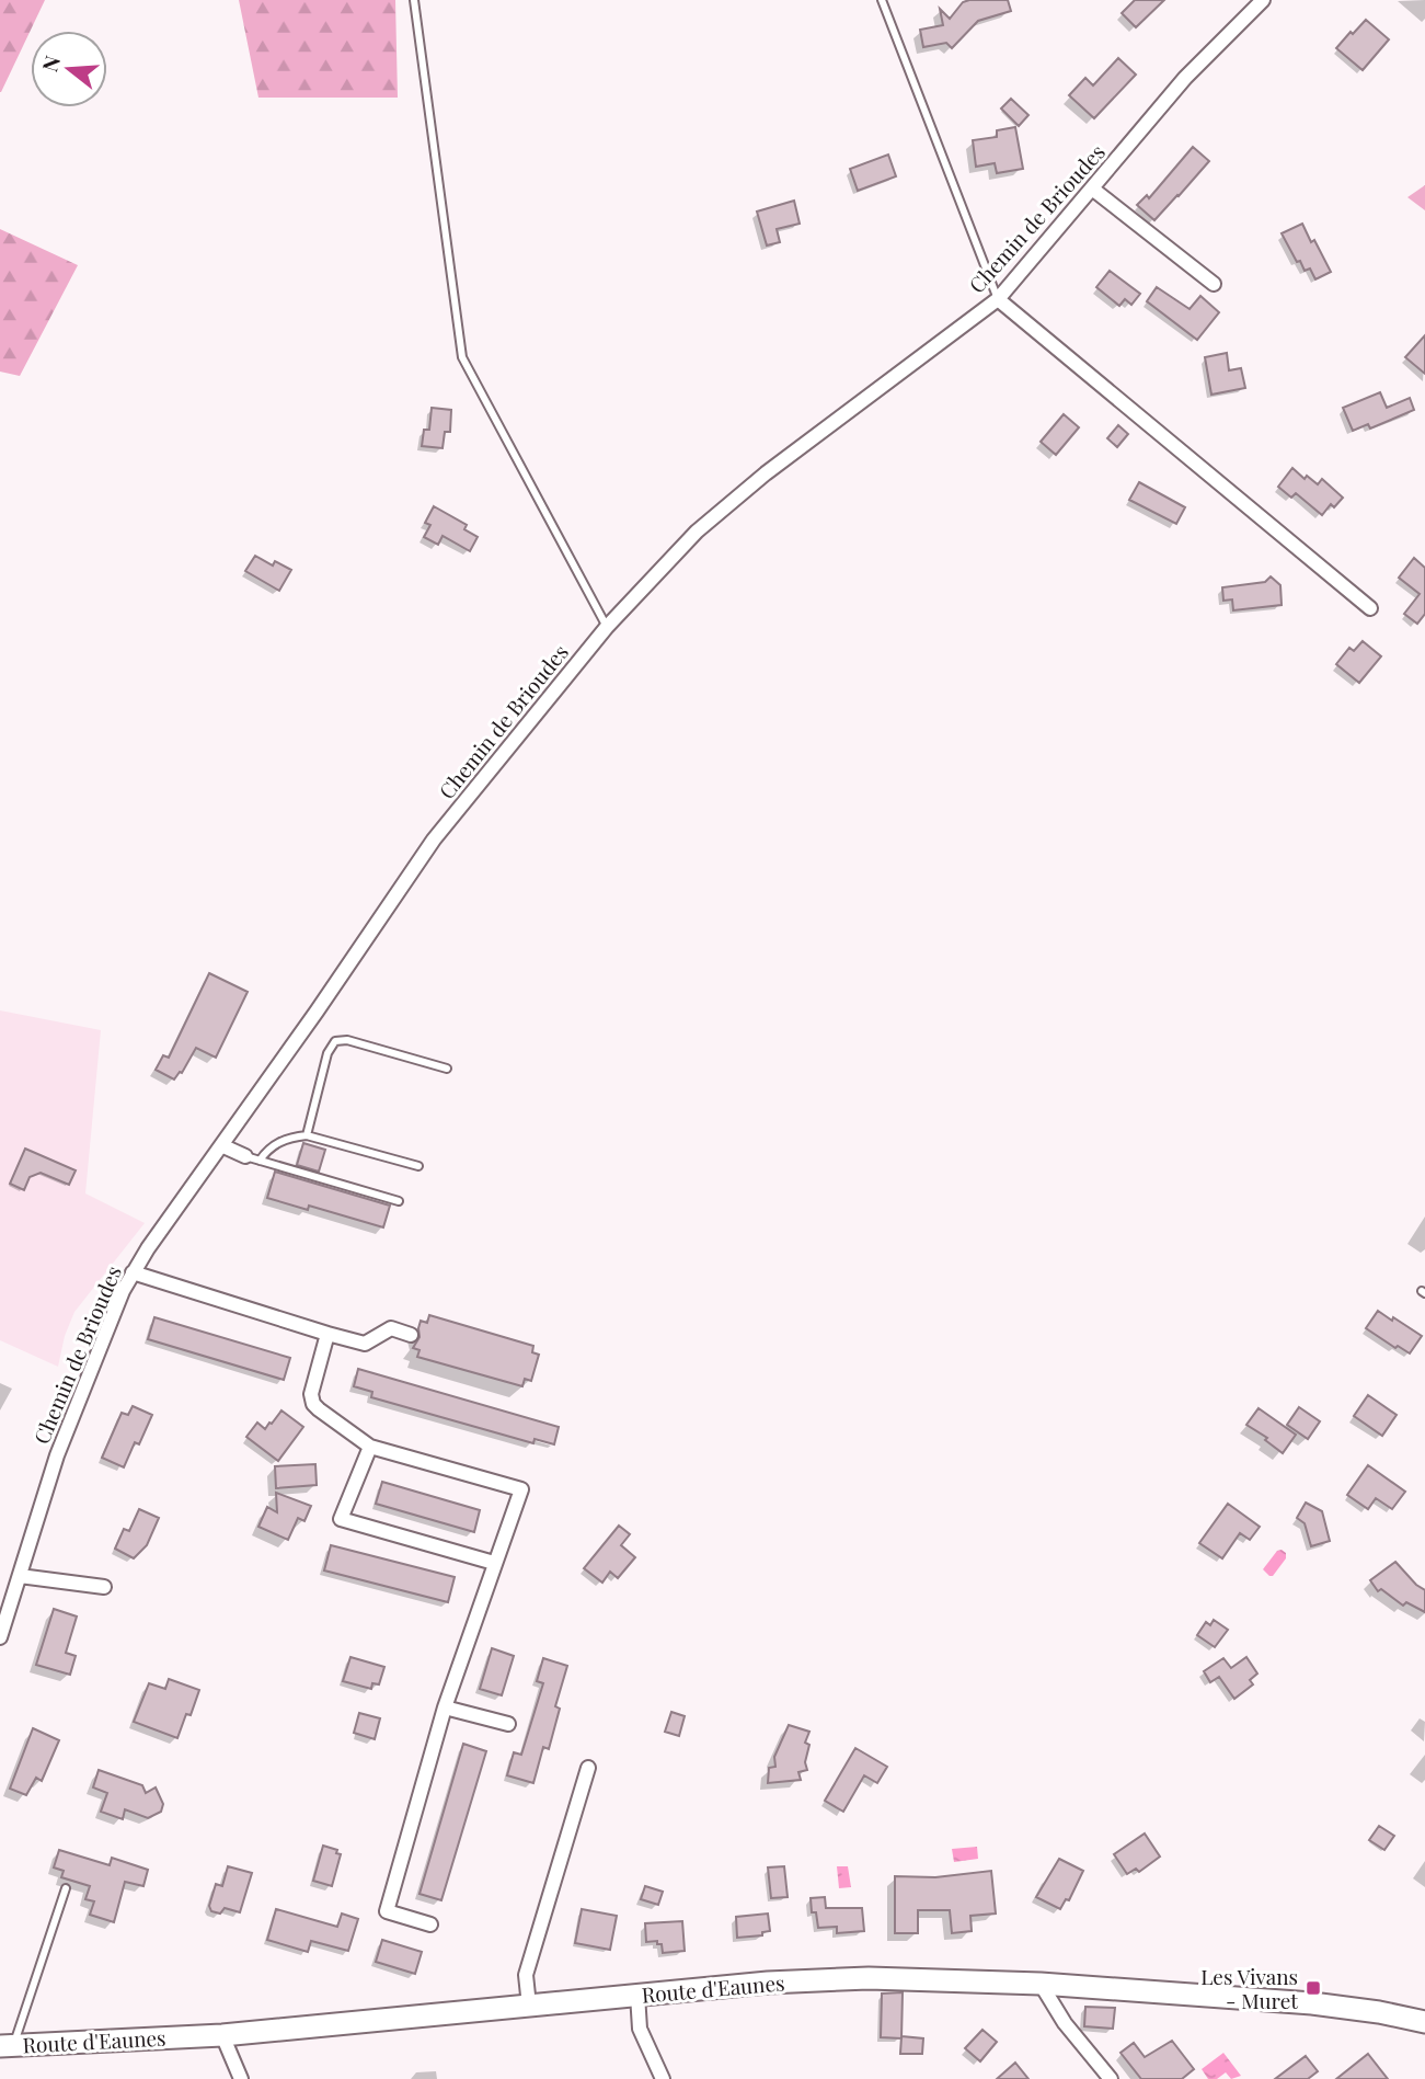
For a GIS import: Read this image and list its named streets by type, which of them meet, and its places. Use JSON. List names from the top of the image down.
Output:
{
  "streets": {
    "main road": ["Route d'Eaunes"],
    "street": ["Chemin de Brioudes"]
  },
  "places": {
    "transit": ["Les Vivans - Muret"]
  },
  "north": "left"
}
